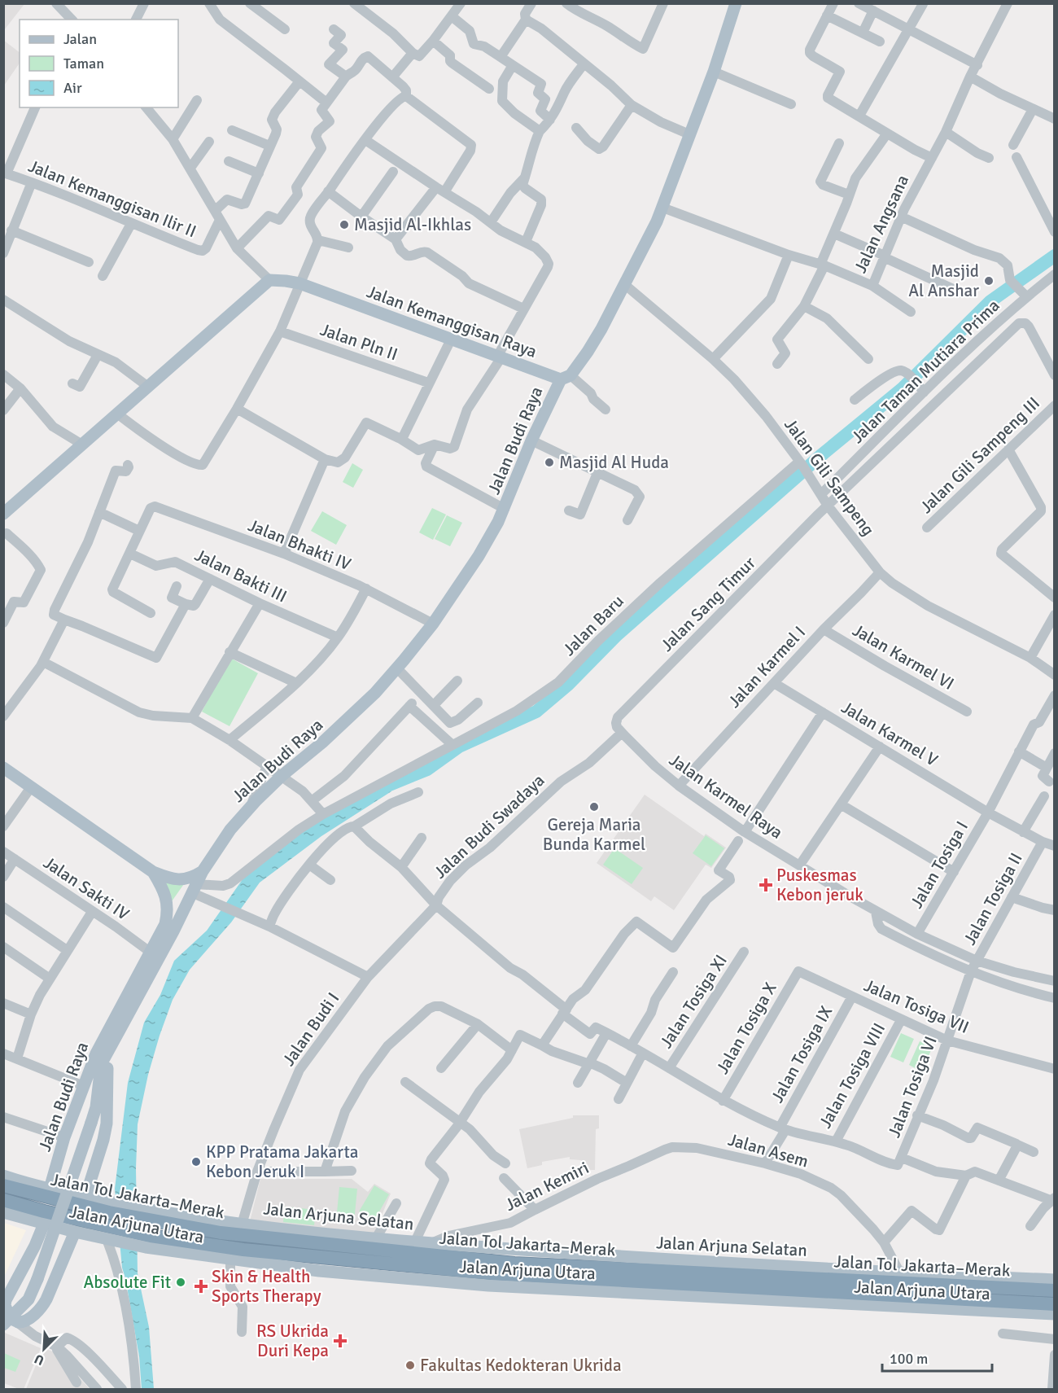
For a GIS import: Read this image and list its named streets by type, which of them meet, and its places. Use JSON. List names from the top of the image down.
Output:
{
  "streets": {
    "highway": ["Jalan Tol Jakarta–Merak"],
    "main road": [
      "Jalan Kemanggisan Raya",
      "Jalan Budi Raya",
      "Jalan Arjuna Selatan",
      "Jalan Arjuna Utara"
    ],
    "street": [
      "Jalan Kemanggisan Ilir II",
      "Jalan Angsana",
      "Jalan Pln II",
      "Jalan Taman Mutiara Prima",
      "Jalan Gili Sampeng III",
      "Jalan Gili Sampeng",
      "Jalan Bhakti IV",
      "Jalan Bakti III",
      "Jalan Sang Timur",
      "Jalan Baru",
      "Jalan Karmel VI",
      "Jalan Karmel I",
      "Jalan Karmel V",
      "Jalan Karmel Raya",
      "Jalan Budi Swadaya",
      "Jalan Tosiga I",
      "Jalan Sakti IV",
      "Jalan Tosiga II",
      "Jalan Tosiga XI",
      "Jalan Tosiga VII",
      "Jalan Tosiga X",
      "Jalan Budi I",
      "Jalan Tosiga IX",
      "Jalan Tosiga VIII",
      "Jalan Tosiga VI",
      "Jalan Asem",
      "Jalan Kemiri"
    ]
  },
  "crossings": [
    ["Jalan Kemanggisan Raya", "Jalan Budi Raya"],
    ["Jalan Taman Mutiara Prima", "Jalan Gili Sampeng"],
    ["Jalan Budi Raya", "Jalan Bhakti IV"],
    ["Jalan Budi Raya", "Jalan Baru"],
    ["Jalan Budi Raya", "Jalan Sakti IV"],
    ["Jalan Gili Sampeng", "Jalan Sang Timur"],
    ["Jalan Gili Sampeng", "Jalan Baru"],
    ["Jalan Gili Sampeng", "Jalan Karmel I"],
    ["Jalan Sang Timur", "Jalan Karmel Raya"],
    ["Jalan Sang Timur", "Jalan Budi Swadaya"],
    ["Jalan Karmel VI", "Jalan Karmel I"],
    ["Jalan Karmel I", "Jalan Karmel V"],
    ["Jalan Karmel I", "Jalan Karmel Raya"],
    ["Jalan Karmel V", "Jalan Tosiga I"],
    ["Jalan Karmel V", "Jalan Tosiga II"],
    ["Jalan Karmel Raya", "Jalan Budi Swadaya"],
    ["Jalan Karmel Raya", "Jalan Tosiga I"],
    ["Jalan Karmel Raya", "Jalan Tosiga II"],
    ["Jalan Budi Swadaya", "Jalan Budi I"],
    ["Jalan Budi Swadaya", "Jalan Tosiga VIII"],
    ["Jalan Tosiga II", "Jalan Tosiga VI"],
    ["Jalan Tosiga XI", "Jalan Tosiga VIII"],
    ["Jalan Tosiga VII", "Jalan Tosiga X"],
    ["Jalan Tosiga VII", "Jalan Tosiga IX"],
    ["Jalan Tosiga VII", "Jalan Tosiga VIII"],
    ["Jalan Tosiga VII", "Jalan Tosiga VI"],
    ["Jalan Tosiga X", "Jalan Tosiga VIII"],
    ["Jalan Budi I", "Jalan Arjuna Selatan"],
    ["Jalan Tosiga IX", "Jalan Tosiga VIII"],
    ["Jalan Tosiga IX", "Jalan Asem"],
    ["Jalan Asem", "Jalan Kemiri"],
    ["Jalan Asem", "Jalan Arjuna Selatan"],
    ["Jalan Kemiri", "Jalan Arjuna Selatan"],
    ["Jalan Tol Jakarta–Merak", "Jalan Arjuna Selatan"],
    ["Jalan Tol Jakarta–Merak", "Jalan Arjuna Utara"]
  ],
  "places": {
    "other": [
      "Masjid Al-Ikhlas",
      "Masjid Al Anshar",
      "Masjid Al Huda",
      "Gereja Maria Bunda Karmel",
      "KPP Pratama Jakarta Kebon Jeruk I",
      "Absolute Fit",
      "Fakultas Kedokteran Ukrida"
    ],
    "health": ["Puskesmas Kebon jeruk", "Skin & Health Sports Therapy", "RS Ukrida Duri Kepa"]
  },
  "legend": ["Jalan", "Taman", "Air"],
  "scale_bar": "100 m",
  "north": "bottom left"
}
